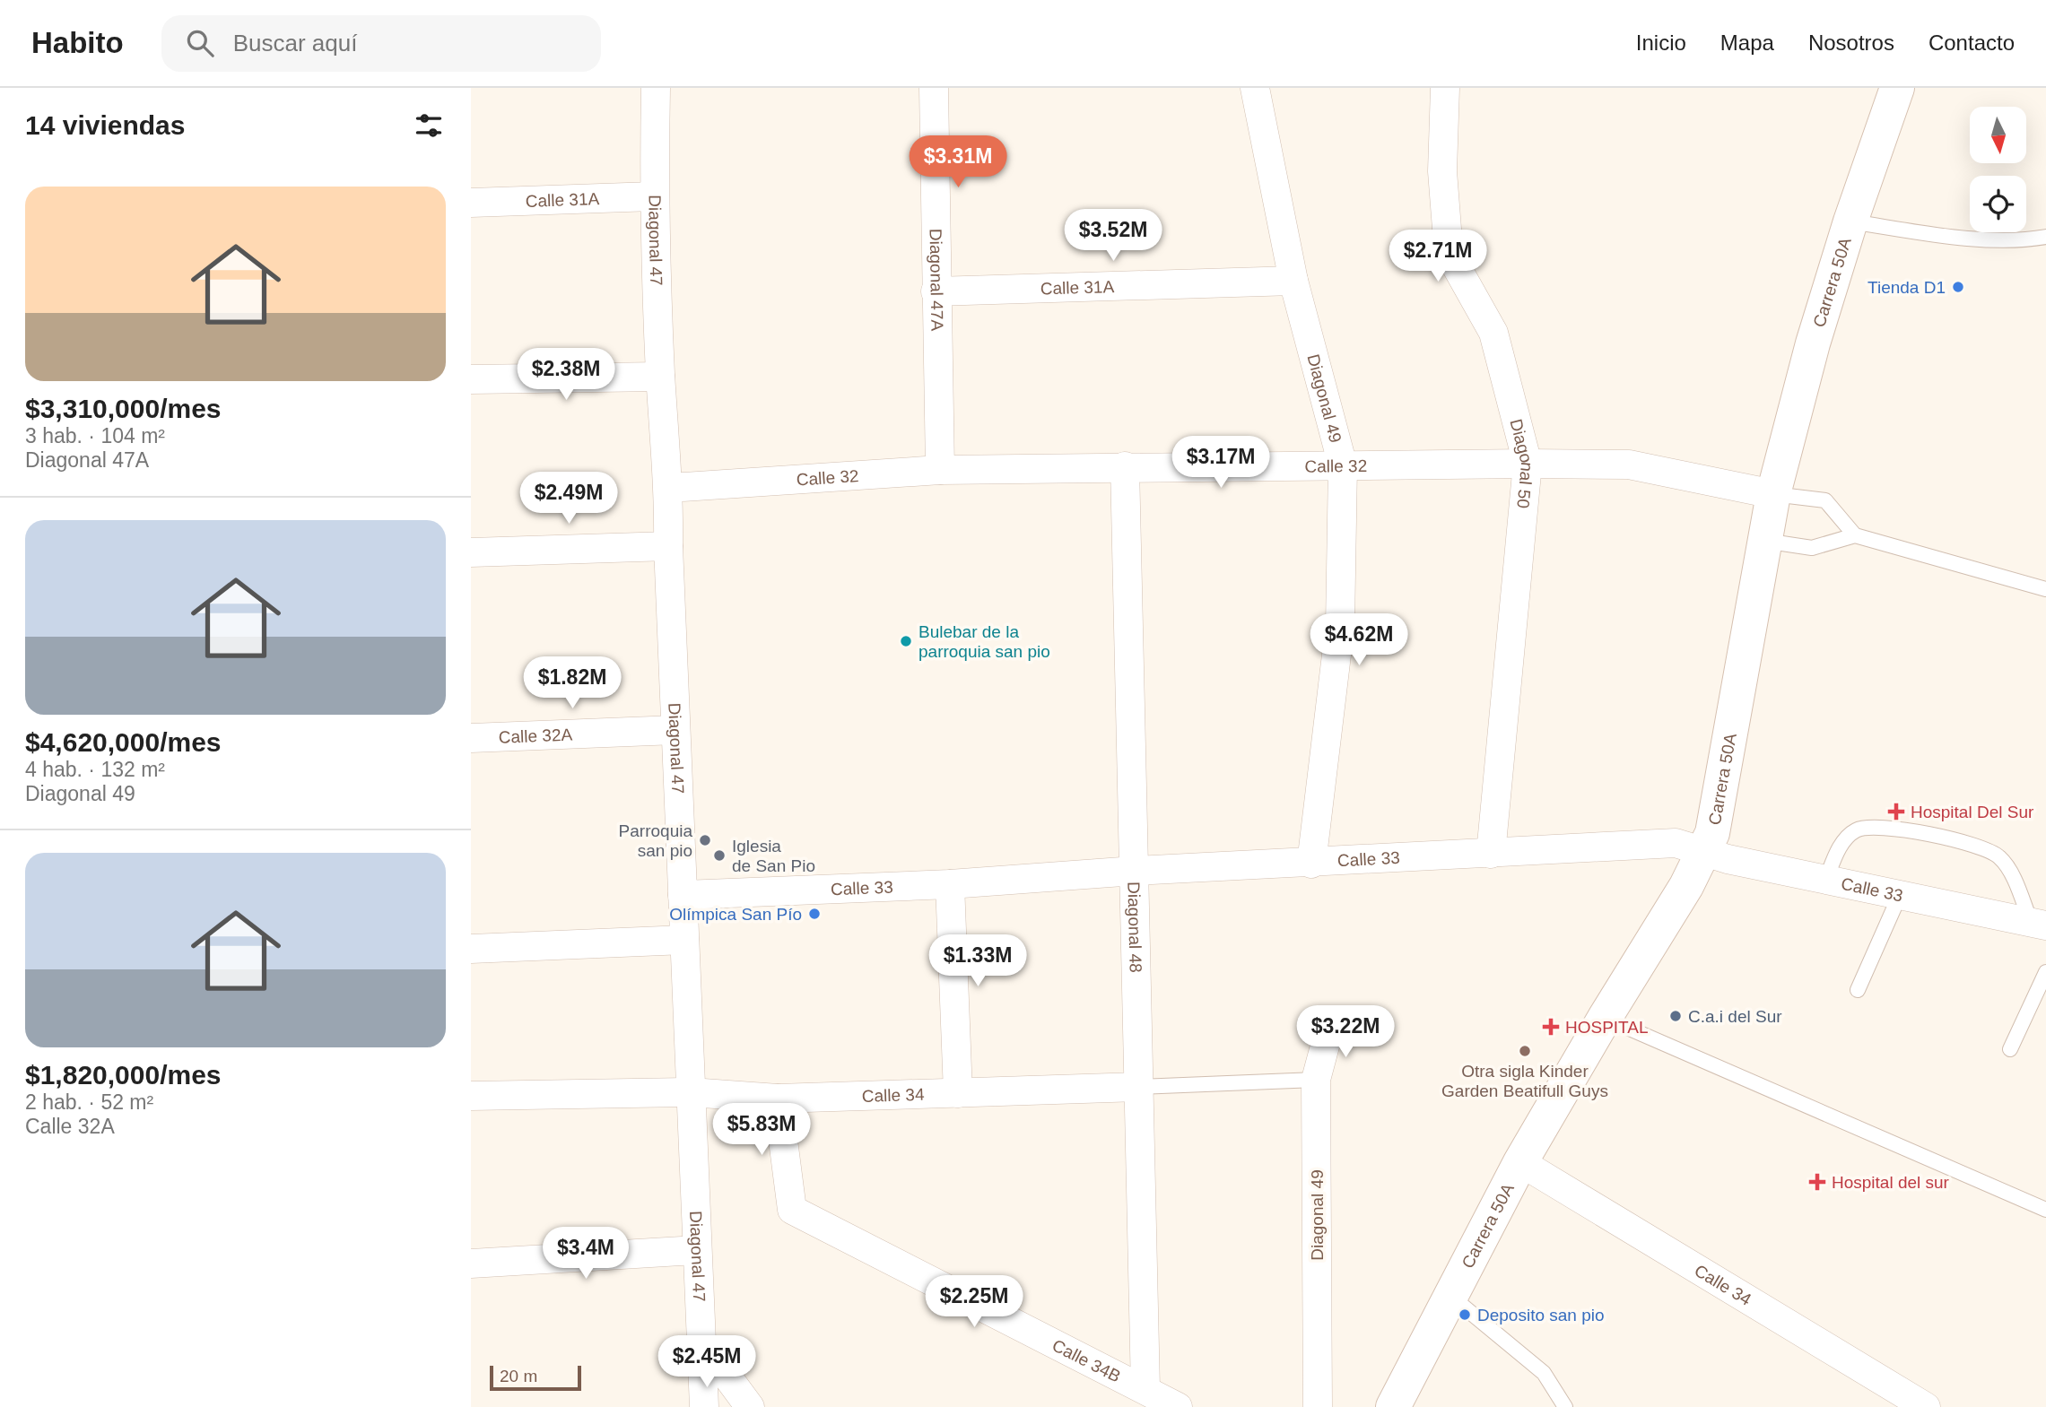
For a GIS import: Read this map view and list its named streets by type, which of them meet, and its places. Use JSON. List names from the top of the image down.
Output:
{
  "streets": {
    "street": [
      "Calle 31A",
      "Diagonal 47",
      "Diagonal 47A",
      "Carrera 50A",
      "Diagonal 49",
      "Diagonal 50",
      "Calle 32",
      "Calle 32A",
      "Calle 33",
      "Diagonal 48",
      "Calle 34",
      "Calle 34B"
    ]
  },
  "crossings": [
    ["Calle 31A", "Diagonal 47"],
    ["Calle 31A", "Diagonal 47A"],
    ["Calle 31A", "Diagonal 49"],
    ["Diagonal 47", "Calle 32"],
    ["Diagonal 47", "Calle 32A"],
    ["Diagonal 47", "Calle 33"],
    ["Diagonal 47", "Calle 34"],
    ["Diagonal 47A", "Calle 32"],
    ["Carrera 50A", "Calle 32"],
    ["Carrera 50A", "Calle 33"],
    ["Carrera 50A", "Calle 34"],
    ["Diagonal 49", "Calle 32"],
    ["Diagonal 49", "Calle 33"],
    ["Diagonal 49", "Calle 34"],
    ["Diagonal 50", "Calle 32"],
    ["Diagonal 50", "Calle 33"],
    ["Calle 32", "Diagonal 48"],
    ["Calle 33", "Diagonal 48"],
    ["Diagonal 48", "Calle 34"],
    ["Diagonal 48", "Calle 34B"],
    ["Calle 34", "Calle 34B"]
  ],
  "places": {
    "other": [
      "Tienda D1",
      "Bulebar de la parroquia san pio",
      "Parroquia san pio",
      "Iglesia de San Pio",
      "Olímpica San Pío",
      "C.a.i del Sur",
      "Otra sigla Kinder Garden Beatifull Guys",
      "Deposito san pio"
    ],
    "health": ["Hospital Del Sur", "HOSPITAL", "Hospital del sur"]
  },
  "scale_bar": "20 m",
  "north": "bottom",
  "page": {
    "header": "Habito",
    "search": "Buscar aquí",
    "nav": [
      "Inicio",
      "Mapa",
      "Nosotros",
      "Contacto"
    ],
    "heading": "14 viviendas",
    "price": [
      "$3.31M",
      "$3.52M",
      "$2.71M",
      "$2.38M",
      "$3.17M",
      "$2.49M",
      "$4.62M",
      "$1.82M",
      "$1.33M",
      "$3.22M",
      "$5.83M",
      "$3.4M",
      "$2.25M",
      "$2.45M"
    ],
    "list": [
      {
        "name": "$3,310,000/mes",
        "note": "3 hab. · 104 m² · Diagonal 47A"
      },
      {
        "name": "$4,620,000/mes",
        "note": "4 hab. · 132 m² · Diagonal 49"
      },
      {
        "name": "$1,820,000/mes",
        "note": "2 hab. · 52 m² · Calle 32A"
      }
    ],
    "scale": "20 m"
  }
}
